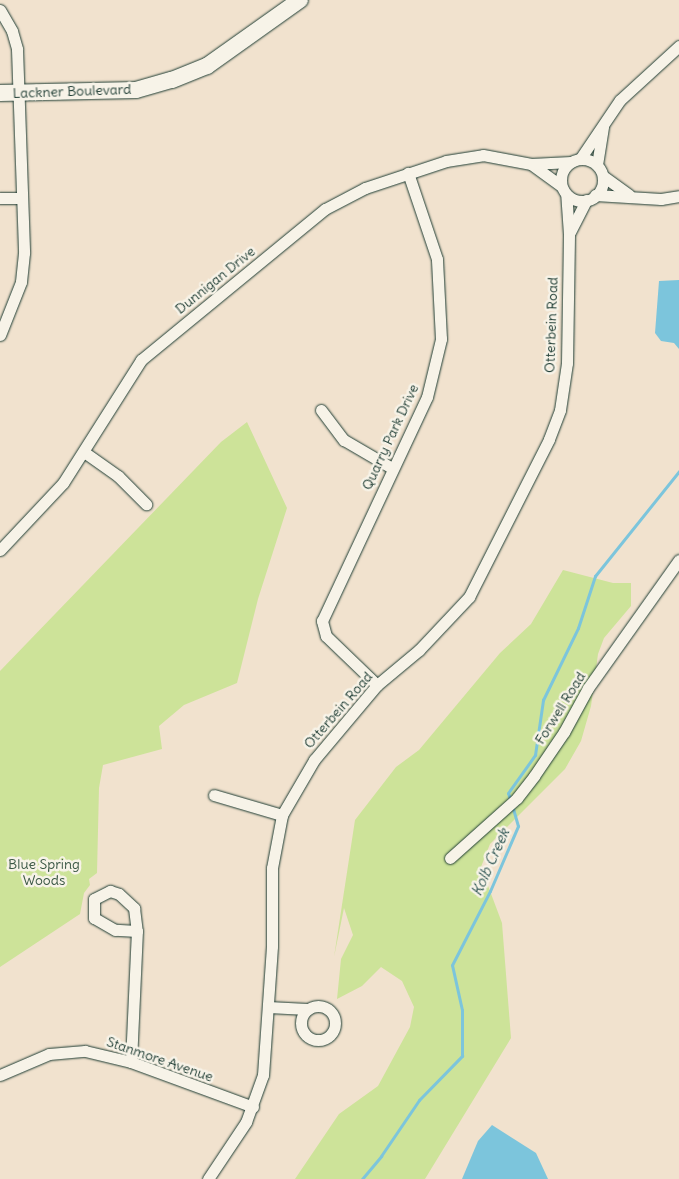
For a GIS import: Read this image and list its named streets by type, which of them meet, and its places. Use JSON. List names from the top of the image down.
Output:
{
  "streets": {
    "main road": ["Lackner Boulevard"],
    "street": [
      "Dunnigan Drive",
      "Otterbein Road",
      "Quarry Park Drive",
      "Forwell Road",
      "Stanmore Avenue"
    ]
  },
  "crossings": [
    ["Dunnigan Drive", "Otterbein Road"],
    ["Dunnigan Drive", "Quarry Park Drive"],
    ["Otterbein Road", "Quarry Park Drive"],
    ["Otterbein Road", "Stanmore Avenue"]
  ],
  "water": ["Kolb Creek"],
  "parks": ["Blue Spring Woods"]
}
